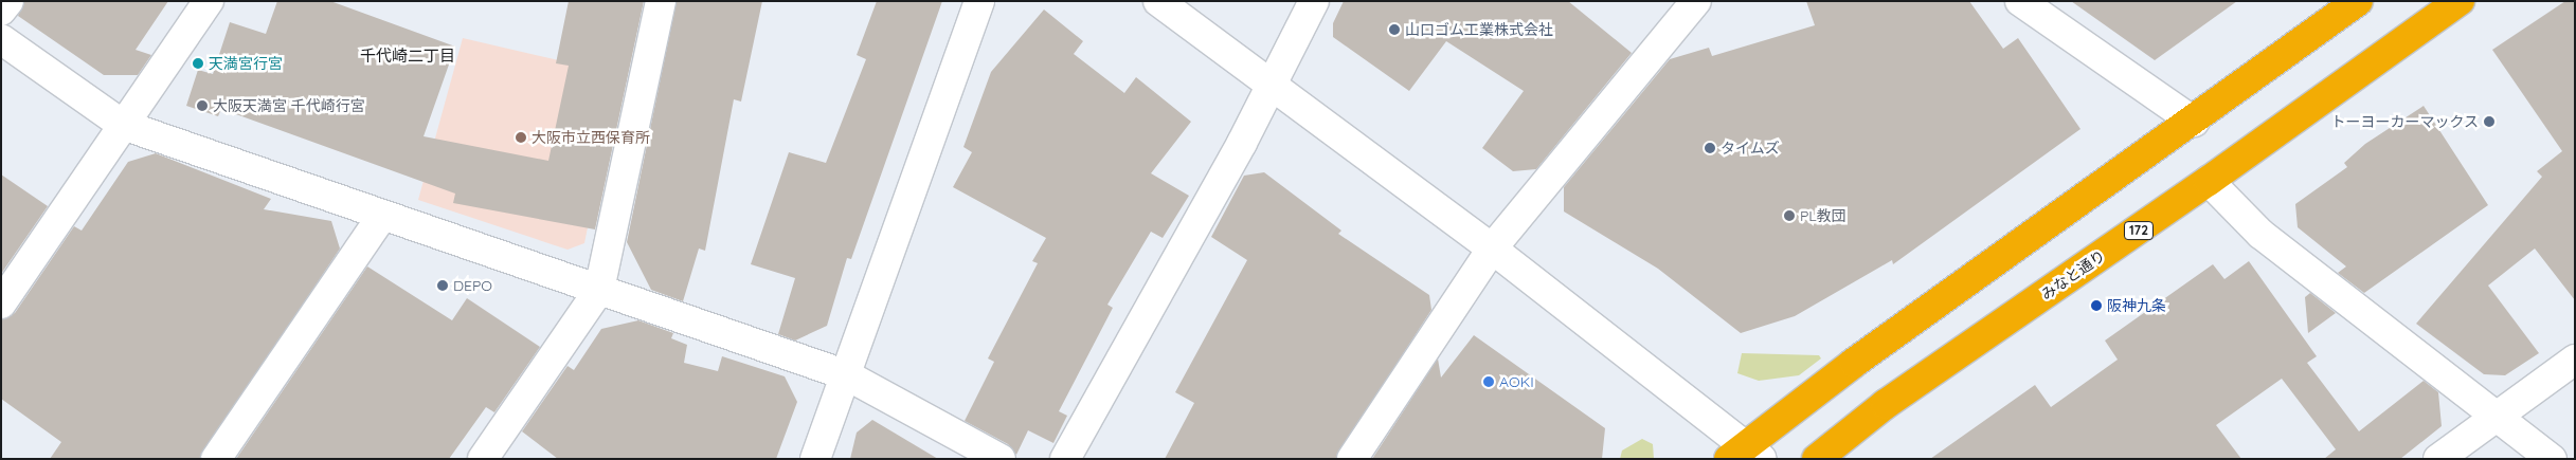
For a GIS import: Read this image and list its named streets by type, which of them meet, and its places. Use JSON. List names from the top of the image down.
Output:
{
  "streets": {
    "highway": ["172", "みなと通り"]
  },
  "districts": ["千代崎二丁目"],
  "places": [
    "山口ゴム工業株式会社",
    "天満宮行宮",
    "大阪天満宮 千代崎行宮",
    "トーヨーカーマックス",
    "大阪市立西保育所",
    "タイムズ",
    "PL教団",
    "DEPO",
    "阪神九条",
    "AOKI"
  ]
}
